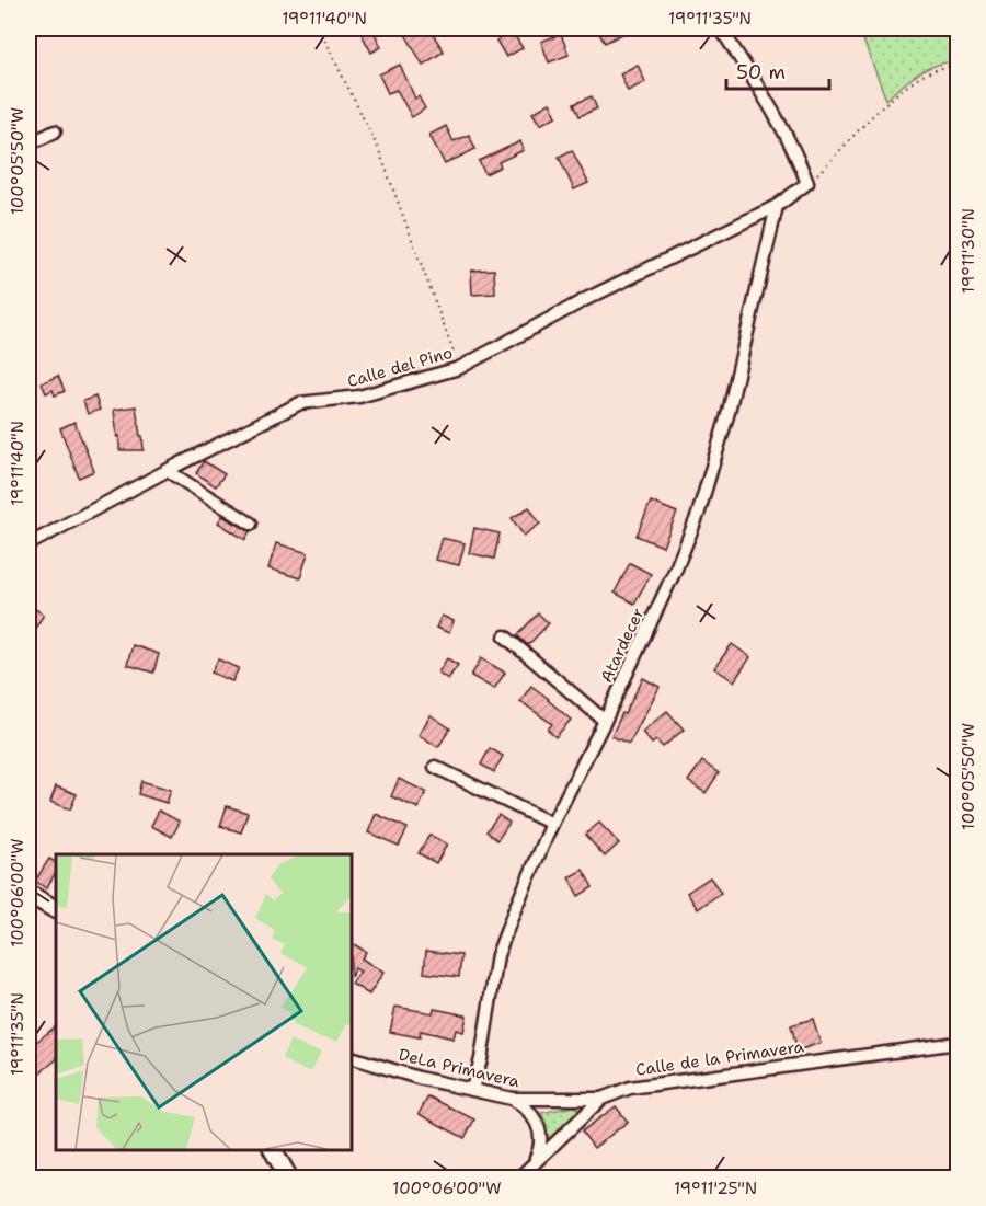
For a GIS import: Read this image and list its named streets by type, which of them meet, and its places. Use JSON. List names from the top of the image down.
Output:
{
  "streets": {
    "street": [
      "Calle del Pino",
      "Atardecer",
      "Calle de la Primavera",
      "DeLa Primavera"
    ]
  },
  "crossings": [
    ["Calle del Pino", "Atardecer"],
    ["Atardecer", "DeLa Primavera"],
    ["Calle de la Primavera", "DeLa Primavera"]
  ],
  "scale_bar": "50 m",
  "coordinates": [
    "19°11'40\"N",
    "19°11'35\"N",
    "100°05'50\"W",
    "19°11'30\"N",
    "100°06'00\"W",
    "19°11'25\"N"
  ]
}
